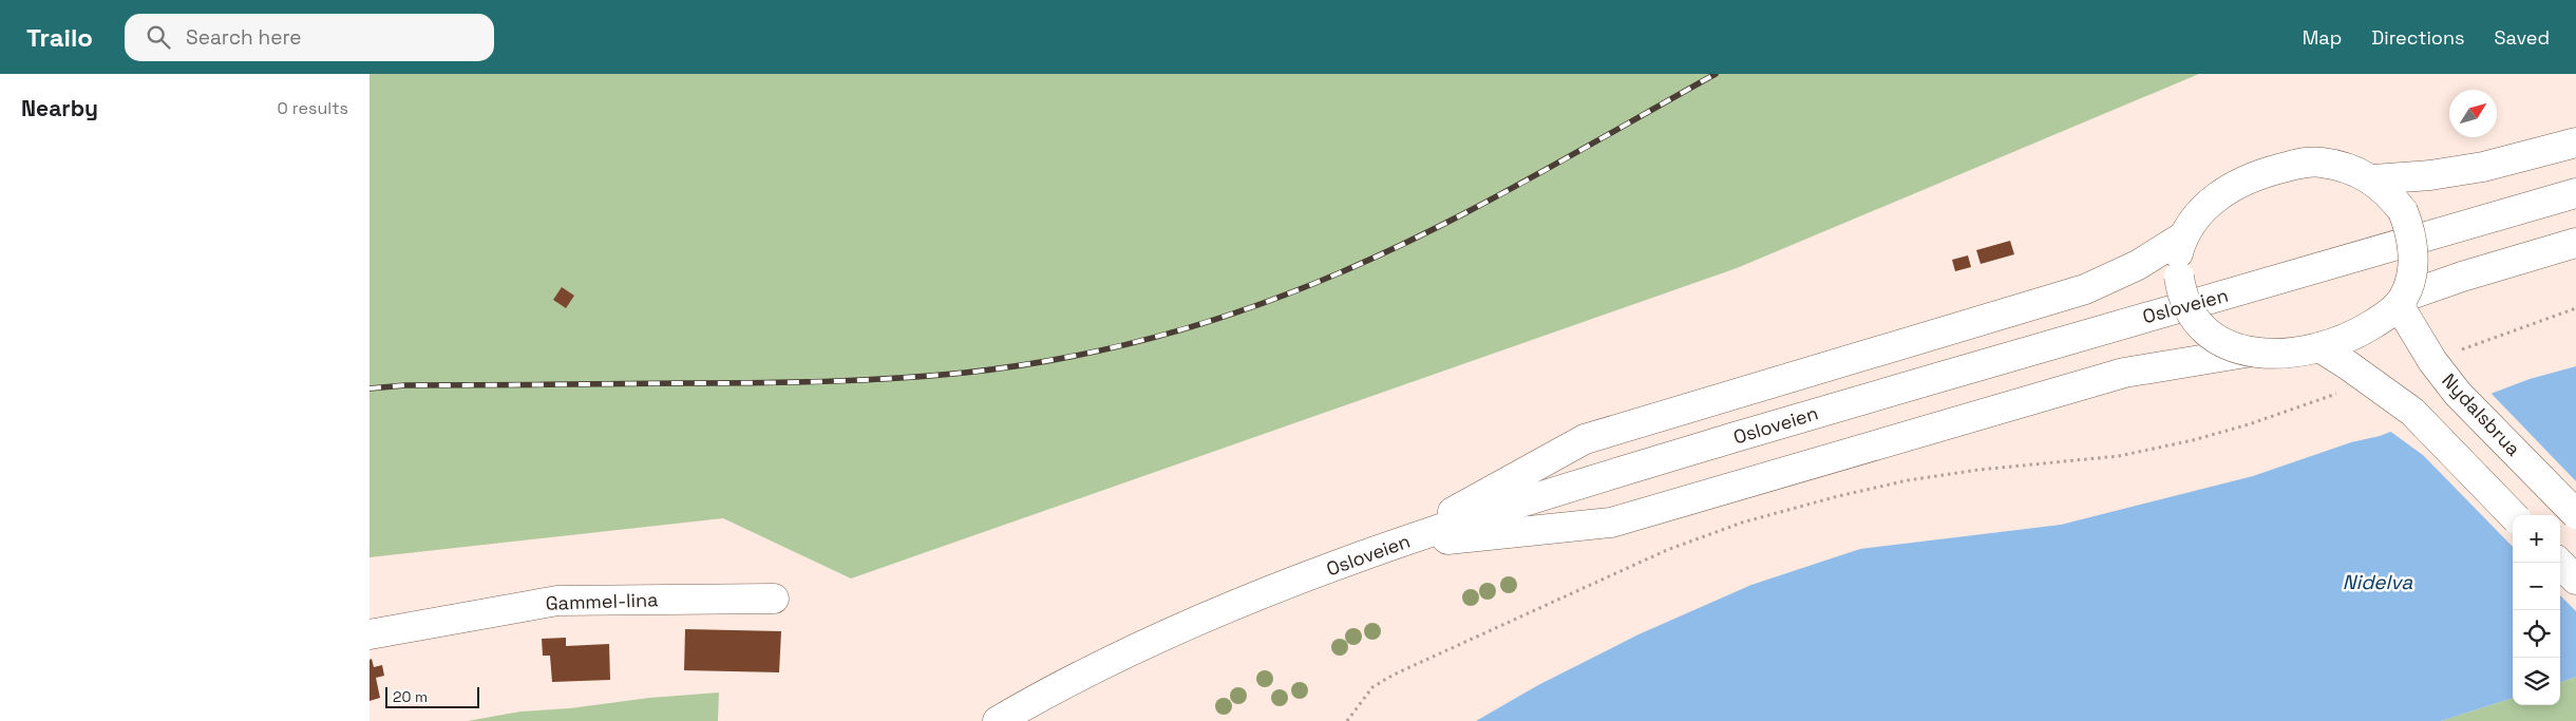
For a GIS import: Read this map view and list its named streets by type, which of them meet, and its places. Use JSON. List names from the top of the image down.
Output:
{
  "streets": {
    "main road": ["Osloveien", "Nydalsbrua", "Gammel-lina"]
  },
  "water": ["Nidelva"],
  "scale_bar": "20 m",
  "north": "top right",
  "page": {
    "header": "Trailo",
    "search": "Search here",
    "nav": ["Map", "Directions", "Saved"],
    "heading": ["Nearby", "0 results"],
    "map_buttons": ["+", "−"],
    "scale": "20 m"
  }
}
